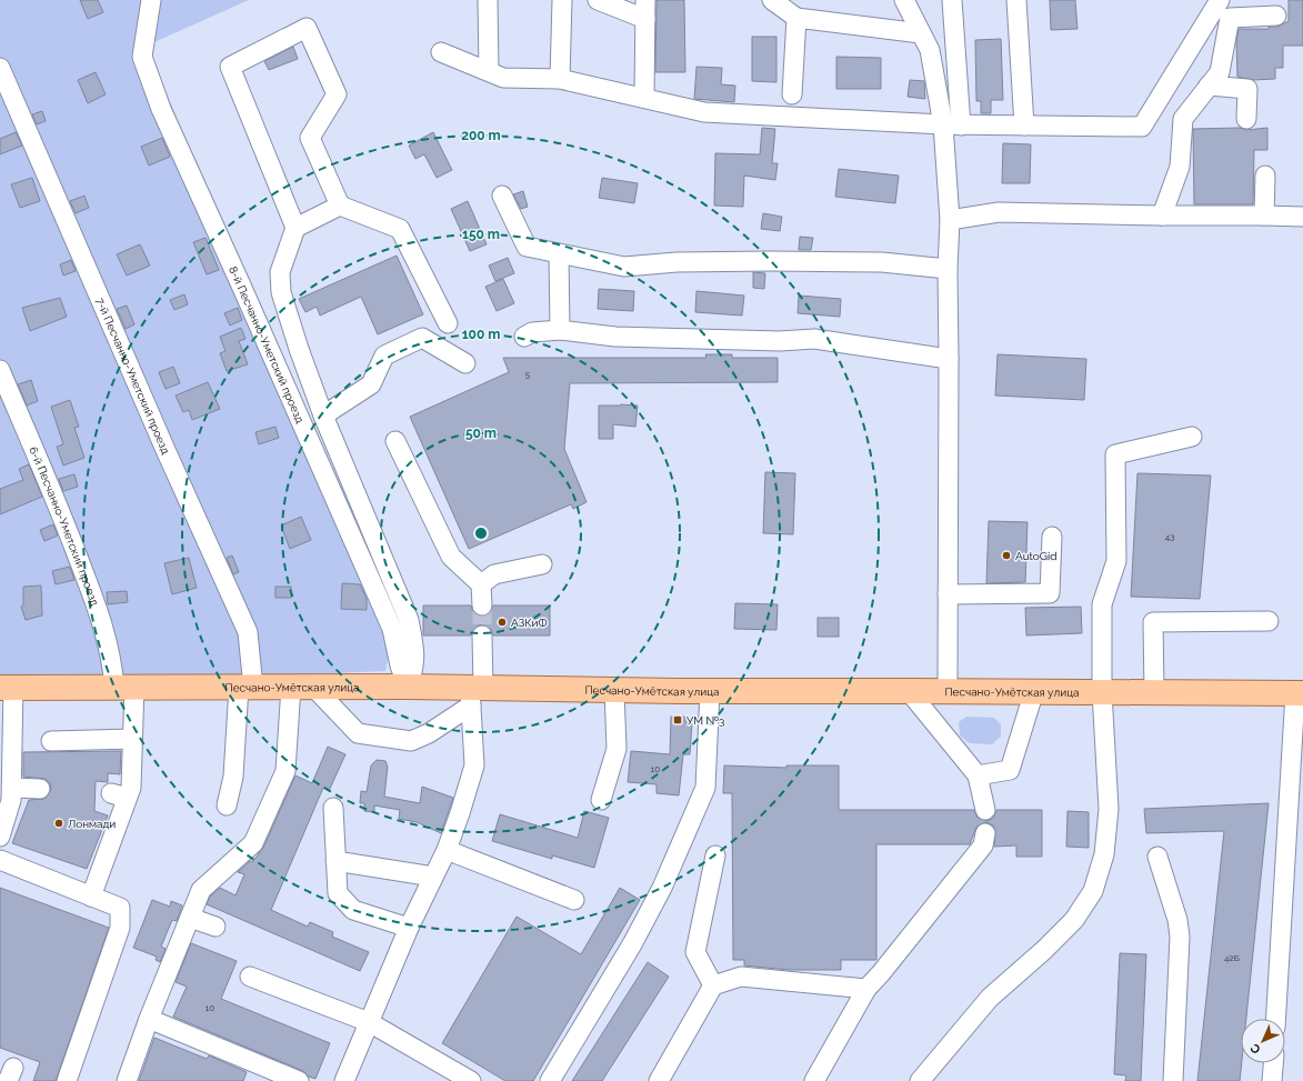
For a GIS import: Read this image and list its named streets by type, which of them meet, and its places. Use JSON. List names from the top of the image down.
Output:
{
  "streets": {
    "main road": ["Песчано-Умётская улица"],
    "street": ["8-й Песчанно-Уметский проезд", "7-й Песчанно-Уметский проезд", "6-й Песчанно-Уметский проезд"]
  },
  "crossings": [
    ["8-й Песчанно-Уметский проезд", "Песчано-Умётская улица"],
    ["7-й Песчанно-Уметский проезд", "Песчано-Умётская улица"],
    ["6-й Песчанно-Уметский проезд", "Песчано-Умётская улица"]
  ],
  "places": {
    "other": ["AutoGid", "АЗКиФ", "Лонмади"],
    "transit": ["УМ №3"]
  },
  "house_numbers": [
    "5",
    "43",
    "10",
    "42Б",
    "10"
  ],
  "north": "bottom left",
  "rings": [
    "200 m",
    "150 m",
    "100 m",
    "50 m"
  ]
}
